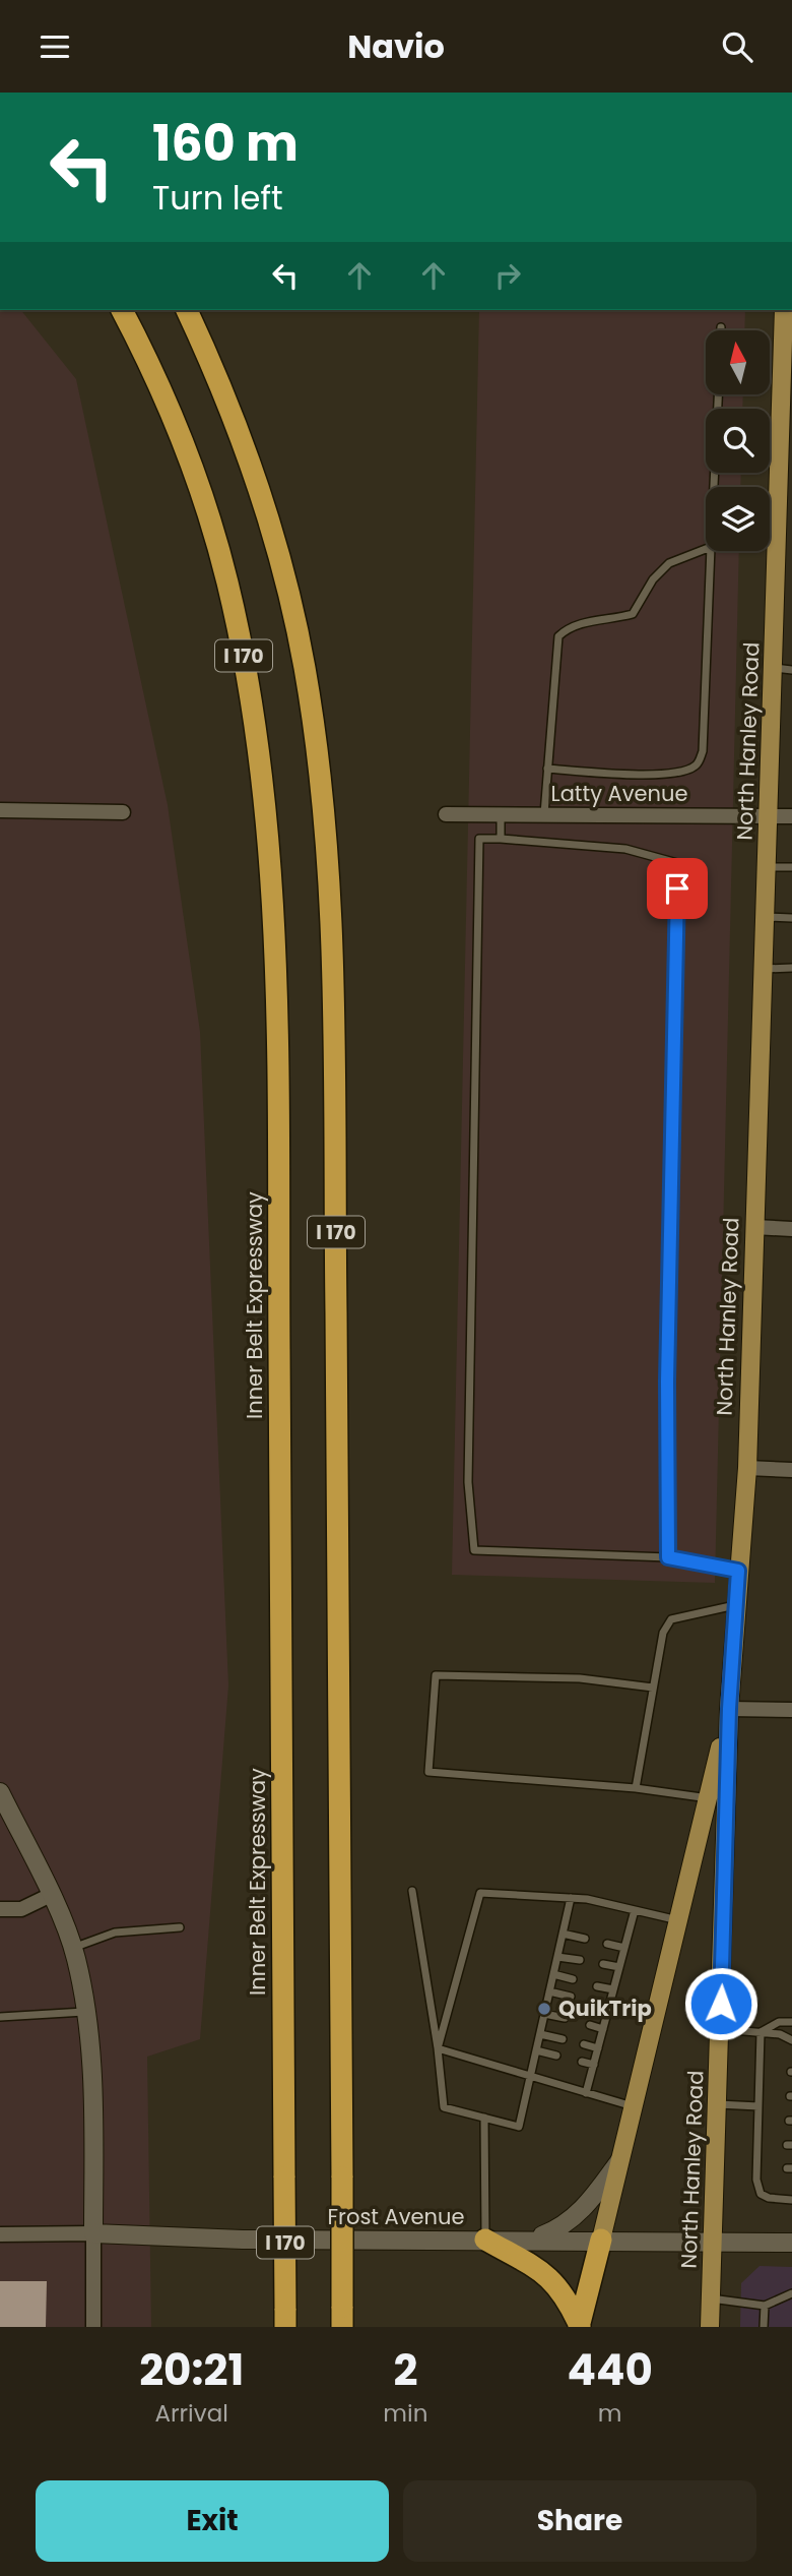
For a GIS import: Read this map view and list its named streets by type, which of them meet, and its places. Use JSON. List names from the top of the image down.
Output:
{
  "streets": {
    "highway": ["I 170", "Inner Belt Expressway"],
    "main road": ["North Hanley Road"],
    "street": ["Latty Avenue", "Frost Avenue"]
  },
  "crossings": [
    ["North Hanley Road", "Latty Avenue"],
    ["North Hanley Road", "Frost Avenue"]
  ],
  "places": ["QuikTrip"],
  "north": "top",
  "page": {
    "header": "Navio",
    "turn": ["160 m", "Turn left"],
    "eta": [
      "20:21",
      "Arrival",
      "2",
      "min",
      "440",
      "m"
    ],
    "buttons": ["Exit", "Share"]
  }
}
